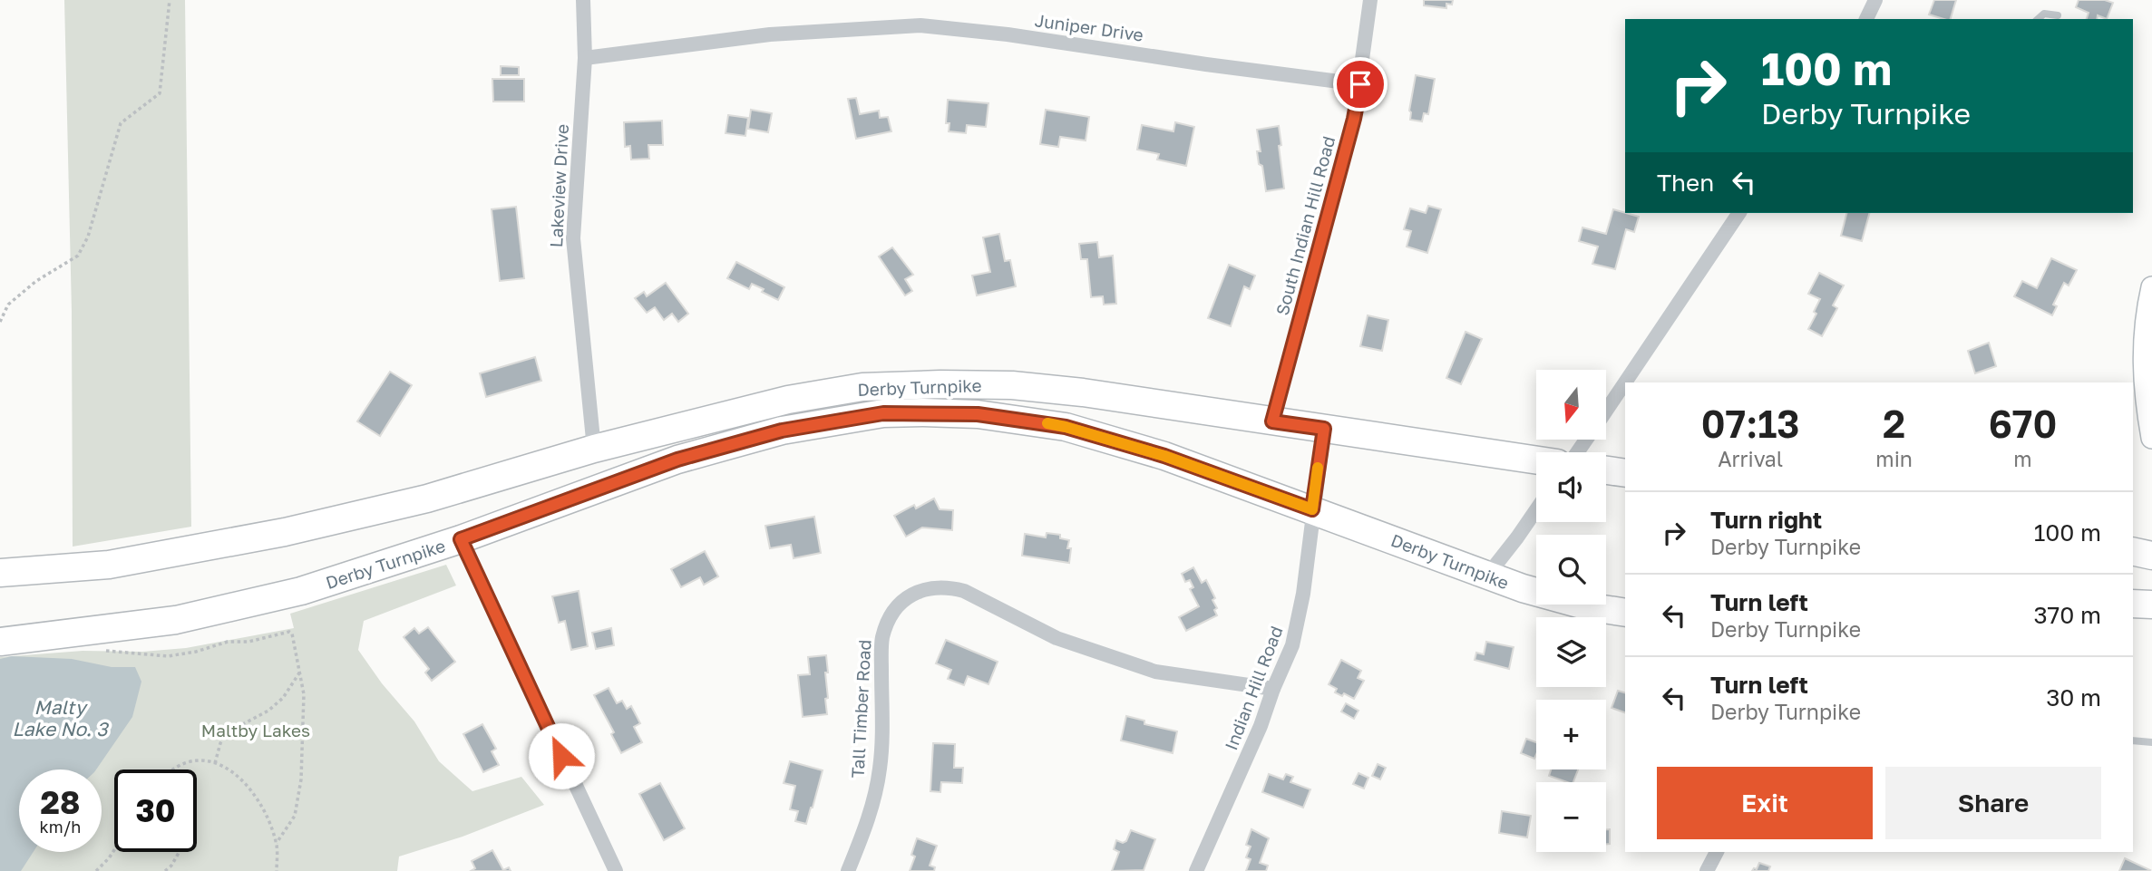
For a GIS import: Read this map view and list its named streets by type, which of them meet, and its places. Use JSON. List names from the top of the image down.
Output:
{
  "streets": {
    "highway": ["Derby Turnpike"],
    "street": [
      "Juniper Drive",
      "Lakeview Drive",
      "South Indian Hill Road",
      "Indian Hill Road",
      "Tall Timber Road"
    ]
  },
  "crossings": [
    ["Juniper Drive", "Lakeview Drive"],
    ["Juniper Drive", "South Indian Hill Road"],
    ["Lakeview Drive", "Derby Turnpike"],
    ["South Indian Hill Road", "Derby Turnpike"],
    ["Derby Turnpike", "Indian Hill Road"],
    ["Indian Hill Road", "Tall Timber Road"]
  ],
  "water": ["Malty Lake No. 3"],
  "parks": ["Maltby Lakes"],
  "north": "bottom",
  "page": {
    "turn": ["100 m", "Derby Turnpike"],
    "then": "Then",
    "map_buttons": ["+", "−"],
    "eta": [
      "07:13",
      "Arrival",
      "2",
      "min",
      "670",
      "m"
    ],
    "list": [
      {
        "name": "Turn right",
        "note": "Derby Turnpike",
        "value": "100 m"
      },
      {
        "name": "Turn left",
        "note": "Derby Turnpike",
        "value": "370 m"
      },
      {
        "name": "Turn left",
        "note": "Derby Turnpike",
        "value": "30 m"
      }
    ],
    "buttons": ["Exit", "Share"],
    "speed": "28 km/h",
    "limit": "30"
  }
}
